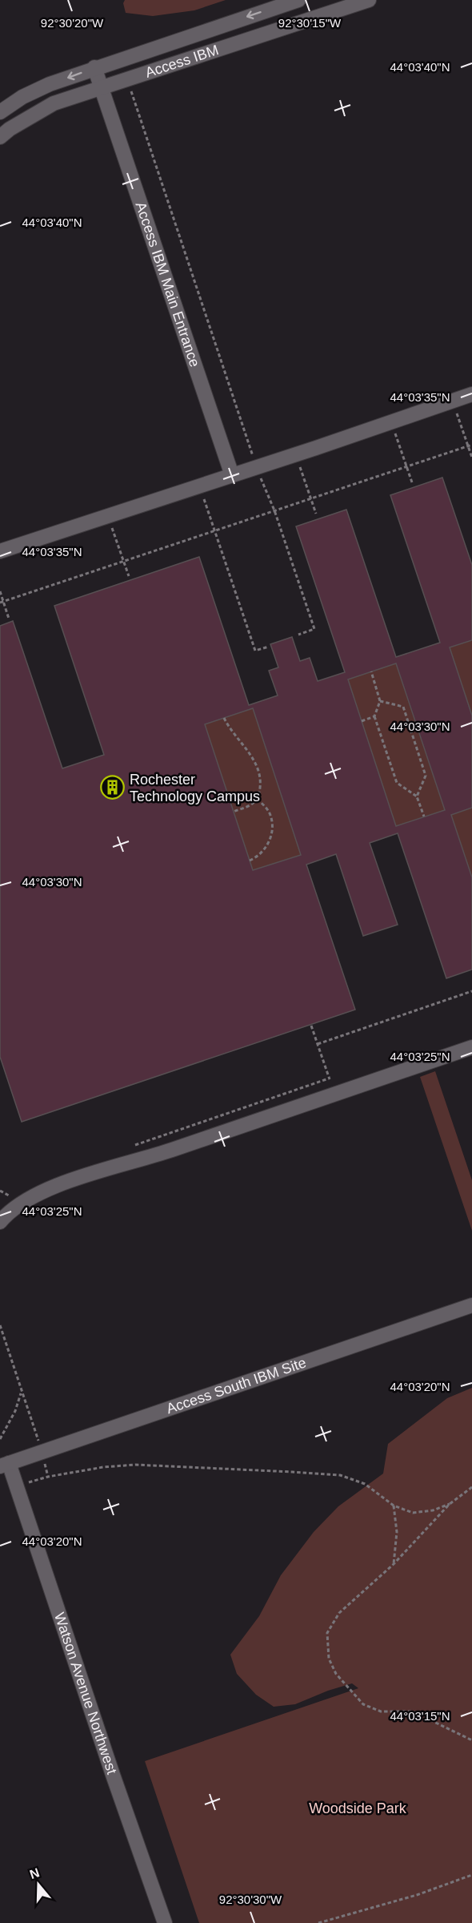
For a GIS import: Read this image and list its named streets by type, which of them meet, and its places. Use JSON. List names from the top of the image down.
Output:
{
  "streets": {
    "street": [
      "Access IBM",
      "Access IBM Main Entrance",
      "Access South IBM Site",
      "Watson Avenue Northwest"
    ]
  },
  "crossings": [
    ["Access IBM", "Access IBM Main Entrance"],
    ["Access South IBM Site", "Watson Avenue Northwest"]
  ],
  "parks": ["Woodside Park"],
  "places": {
    "building": ["Rochester Technology Campus"]
  },
  "north": "top",
  "coordinates": [
    "92°30'15\"W",
    "92°30'20\"W",
    "44°03'40\"N",
    "44°03'35\"N",
    "44°03'30\"N",
    "44°03'25\"N",
    "44°03'20\"N",
    "44°03'15\"N",
    "92°30'30\"W"
  ]
}
